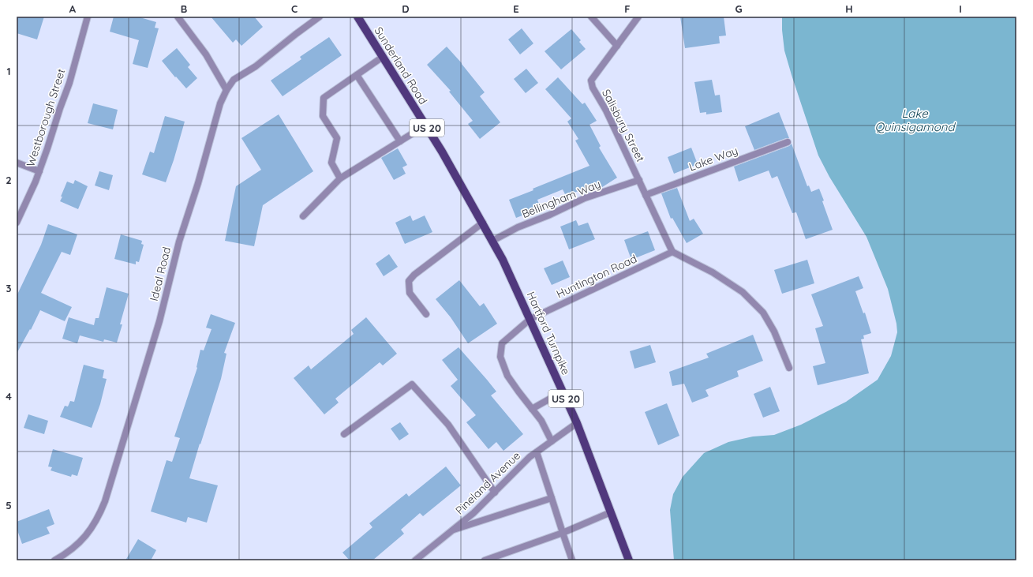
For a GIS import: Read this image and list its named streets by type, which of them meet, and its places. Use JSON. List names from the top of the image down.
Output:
{
  "streets": {
    "main road": ["Sunderland Road", "US 20", "Hartford Turnpike"],
    "street": [
      "Westborough Street",
      "Salisbury Street",
      "Lake Way",
      "Bellingham Way",
      "Ideal Road",
      "Huntington Road",
      "Pineland Avenue"
    ]
  },
  "crossings": [
    ["Sunderland Road", "Bellingham Way"],
    ["Sunderland Road", "Hartford Turnpike"],
    ["Salisbury Street", "Lake Way"],
    ["Salisbury Street", "Bellingham Way"],
    ["Salisbury Street", "Huntington Road"],
    ["Bellingham Way", "Hartford Turnpike"],
    ["Huntington Road", "Hartford Turnpike"],
    ["Huntington Road", "Pineland Avenue"],
    ["Hartford Turnpike", "Pineland Avenue"]
  ],
  "water": ["Lake Quinsigamond"],
  "grid": {
    "columns": [
      "A",
      "B",
      "C",
      "D",
      "E",
      "F",
      "G",
      "H",
      "I"
    ],
    "rows": [
      "1",
      "2",
      "3",
      "4",
      "5"
    ]
  }
}
